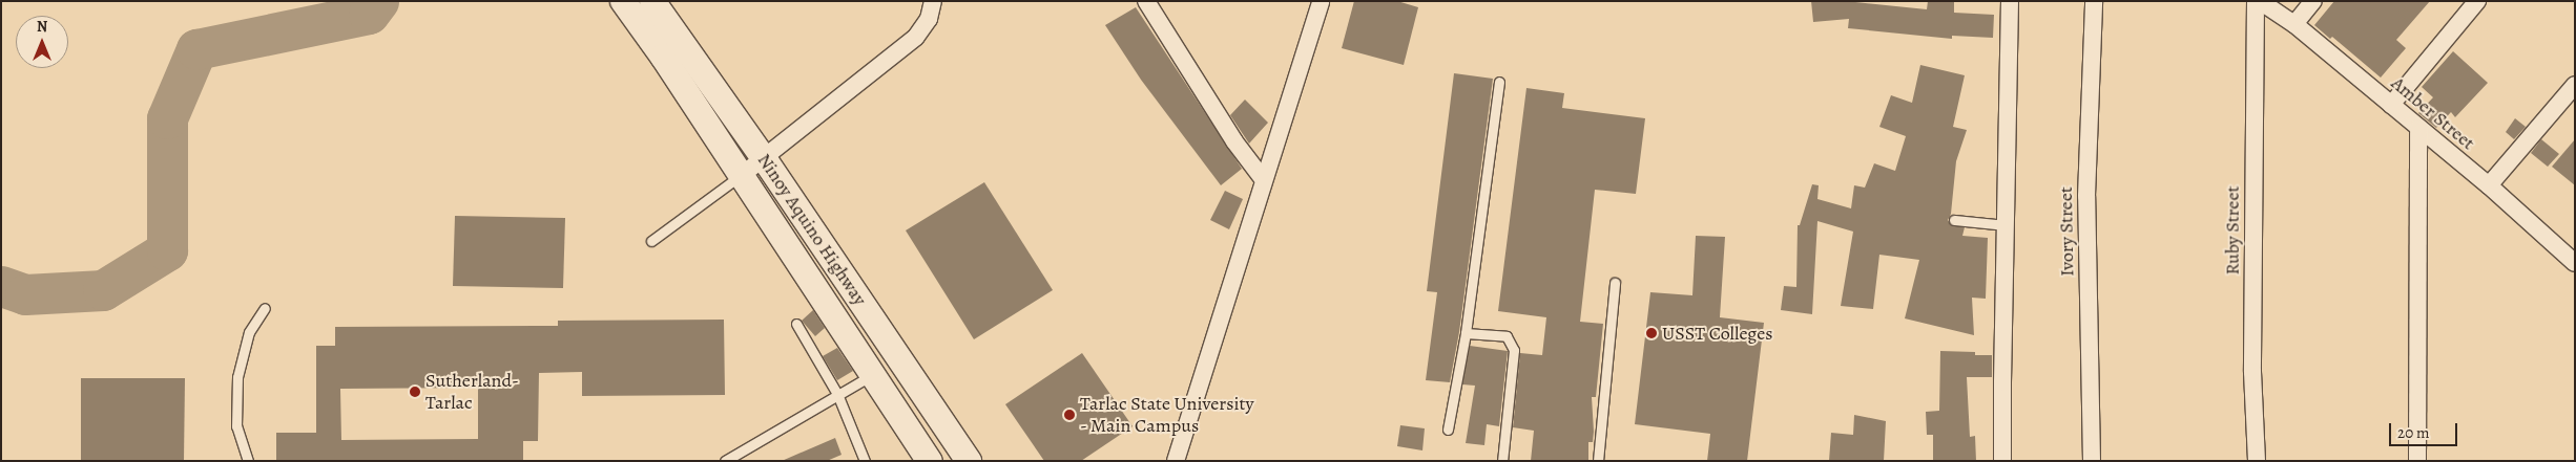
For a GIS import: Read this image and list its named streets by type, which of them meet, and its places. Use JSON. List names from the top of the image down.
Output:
{
  "streets": {
    "main road": ["Ninoy Aquino Highway"],
    "street": ["Amber Street", "Ruby Street", "Ivory Street"]
  },
  "places": ["USST Colleges", "Sutherland- Tarlac", "Tarlac State University - Main Campus"],
  "scale_bar": "20 m",
  "north": "top"
}
